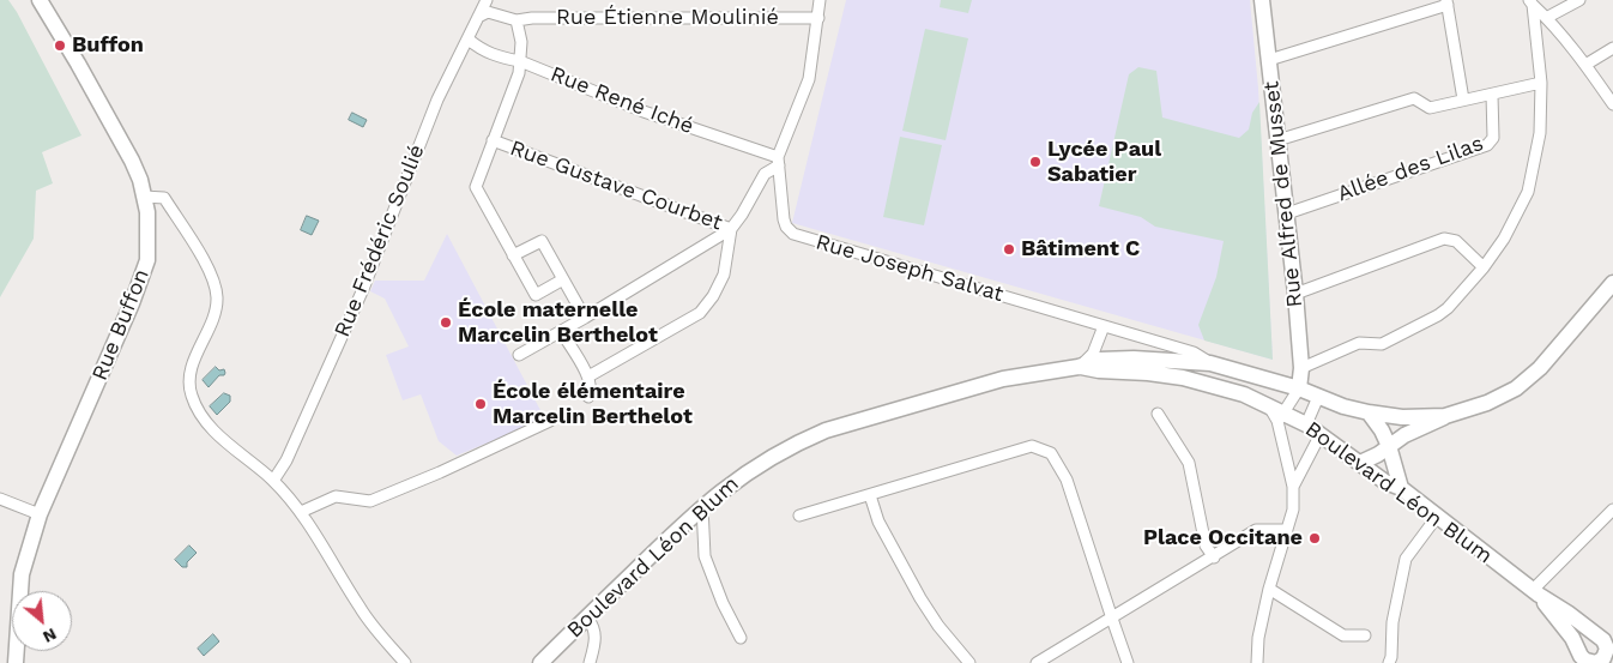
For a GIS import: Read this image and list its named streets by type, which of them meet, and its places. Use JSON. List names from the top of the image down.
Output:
{
  "streets": {
    "street": [
      "Rue Étienne Moulinié",
      "Rue René Iché",
      "Allée des Lilas",
      "Rue Gustave Courbet",
      "Rue Alfred de Musset",
      "Rue Frédéric Soulié",
      "Rue Joseph Salvat",
      "Rue Buffon",
      "Boulevard Léon Blum"
    ]
  },
  "crossings": [
    ["Rue Étienne Moulinié", "Rue Frédéric Soulié"],
    ["Rue René Iché", "Rue Gustave Courbet"],
    ["Rue René Iché", "Rue Frédéric Soulié"],
    ["Rue René Iché", "Rue Joseph Salvat"],
    ["Allée des Lilas", "Rue Alfred de Musset"],
    ["Rue Gustave Courbet", "Rue Joseph Salvat"],
    ["Rue Alfred de Musset", "Boulevard Léon Blum"],
    ["Rue Joseph Salvat", "Boulevard Léon Blum"]
  ],
  "places": [
    "Buffon",
    "Lycée Paul Sabatier",
    "Bâtiment C",
    "École maternelle Marcelin Berthelot",
    "École élémentaire Marcelin Berthelot",
    "Place Occitane"
  ],
  "north": "bottom right"
}
